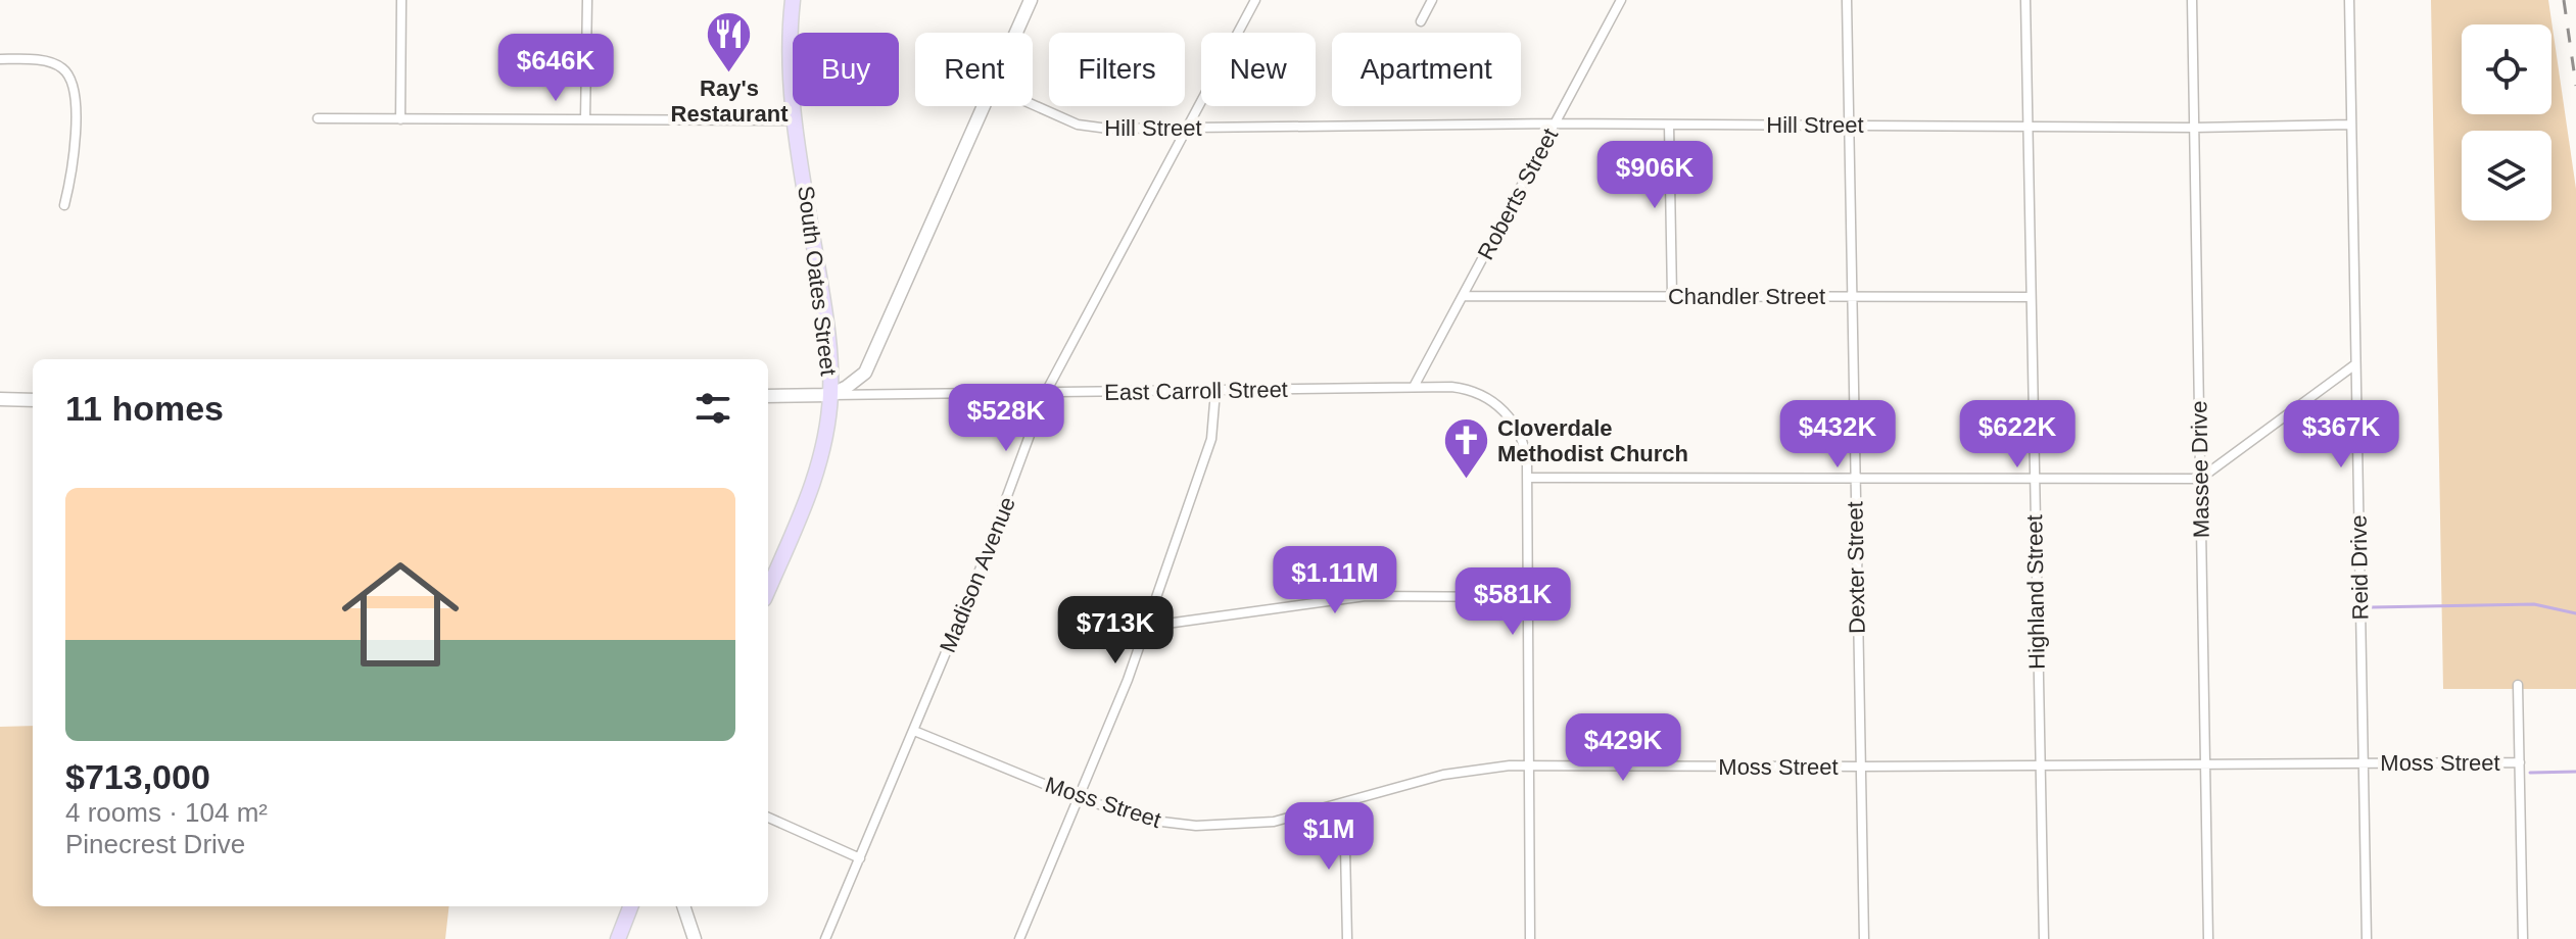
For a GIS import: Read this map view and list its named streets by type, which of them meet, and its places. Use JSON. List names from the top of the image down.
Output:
{
  "streets": {
    "main road": ["South Oates Street"],
    "street": [
      "Hill Street",
      "Roberts Street",
      "Chandler Street",
      "East Carroll Street",
      "Massee Drive",
      "Dexter Street",
      "Reid Drive",
      "Madison Avenue",
      "Highland Street",
      "Moss Street"
    ]
  },
  "crossings": [
    ["Hill Street", "Roberts Street"],
    ["Hill Street", "Massee Drive"],
    ["Hill Street", "Dexter Street"],
    ["Hill Street", "Reid Drive"],
    ["Hill Street", "Madison Avenue"],
    ["Hill Street", "Highland Street"],
    ["Roberts Street", "Chandler Street"],
    ["Roberts Street", "East Carroll Street"],
    ["South Oates Street", "East Carroll Street"],
    ["Chandler Street", "Dexter Street"],
    ["Chandler Street", "Highland Street"],
    ["East Carroll Street", "Madison Avenue"],
    ["East Carroll Street", "Moss Street"],
    ["Massee Drive", "Moss Street"],
    ["Dexter Street", "Moss Street"],
    ["Reid Drive", "Moss Street"],
    ["Madison Avenue", "Moss Street"],
    ["Highland Street", "Moss Street"]
  ],
  "places": {
    "restaurant": ["Ray's Restaurant"],
    "church": ["Cloverdale Methodist Church"]
  },
  "page": {
    "chip": [
      "Buy",
      "Rent",
      "Filters",
      "New",
      "Apartment"
    ],
    "price": [
      "$646K",
      "$906K",
      "$528K",
      "$432K",
      "$622K",
      "$367K",
      "$1.11M",
      "$581K",
      "$713K",
      "$429K",
      "$1M"
    ],
    "heading": "11 homes",
    "list": [
      {
        "name": "$713,000",
        "note": "4 rooms · 104 m² · Pinecrest Drive"
      }
    ]
  }
}
